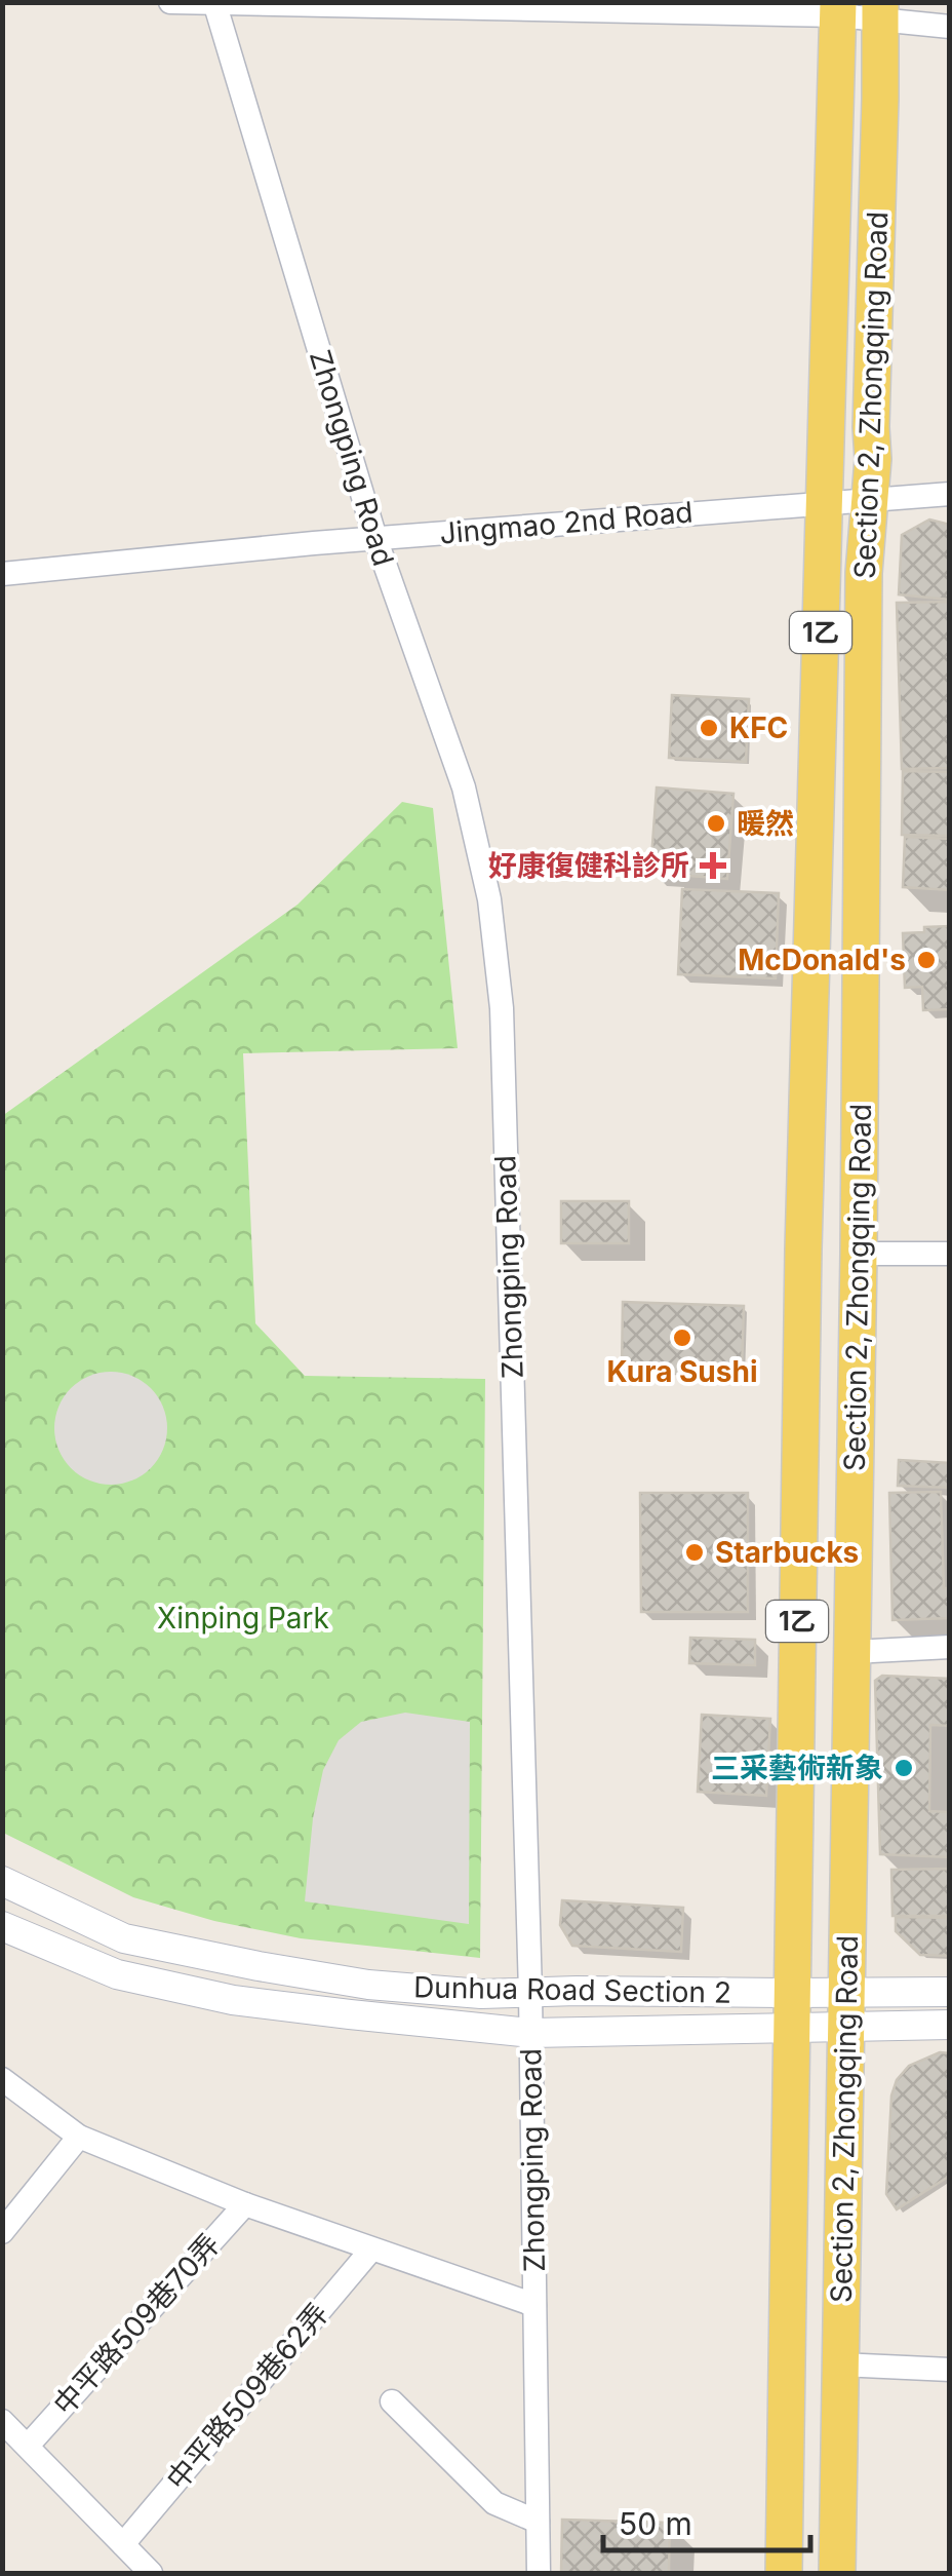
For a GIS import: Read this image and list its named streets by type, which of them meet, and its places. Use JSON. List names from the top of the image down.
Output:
{
  "streets": {
    "main road": ["Section 2, Zhongqing Road", "1乙"],
    "street": [
      "Zhongping Road",
      "Jingmao 2nd Road",
      "Dunhua Road Section 2",
      "中平路509巷70弄",
      "中平路509巷62弄"
    ]
  },
  "crossings": [
    ["Section 2, Zhongqing Road", "Jingmao 2nd Road"],
    ["Section 2, Zhongqing Road", "Dunhua Road Section 2"],
    ["Zhongping Road", "Jingmao 2nd Road"],
    ["Zhongping Road", "Dunhua Road Section 2"]
  ],
  "parks": ["Xinping Park"],
  "places": {
    "other": [
      "KFC",
      "暖然",
      "McDonald's",
      "Kura Sushi",
      "Starbucks",
      "三采藝術新象"
    ],
    "health": ["好康復健科診所"]
  },
  "scale_bar": "50 m"
}
